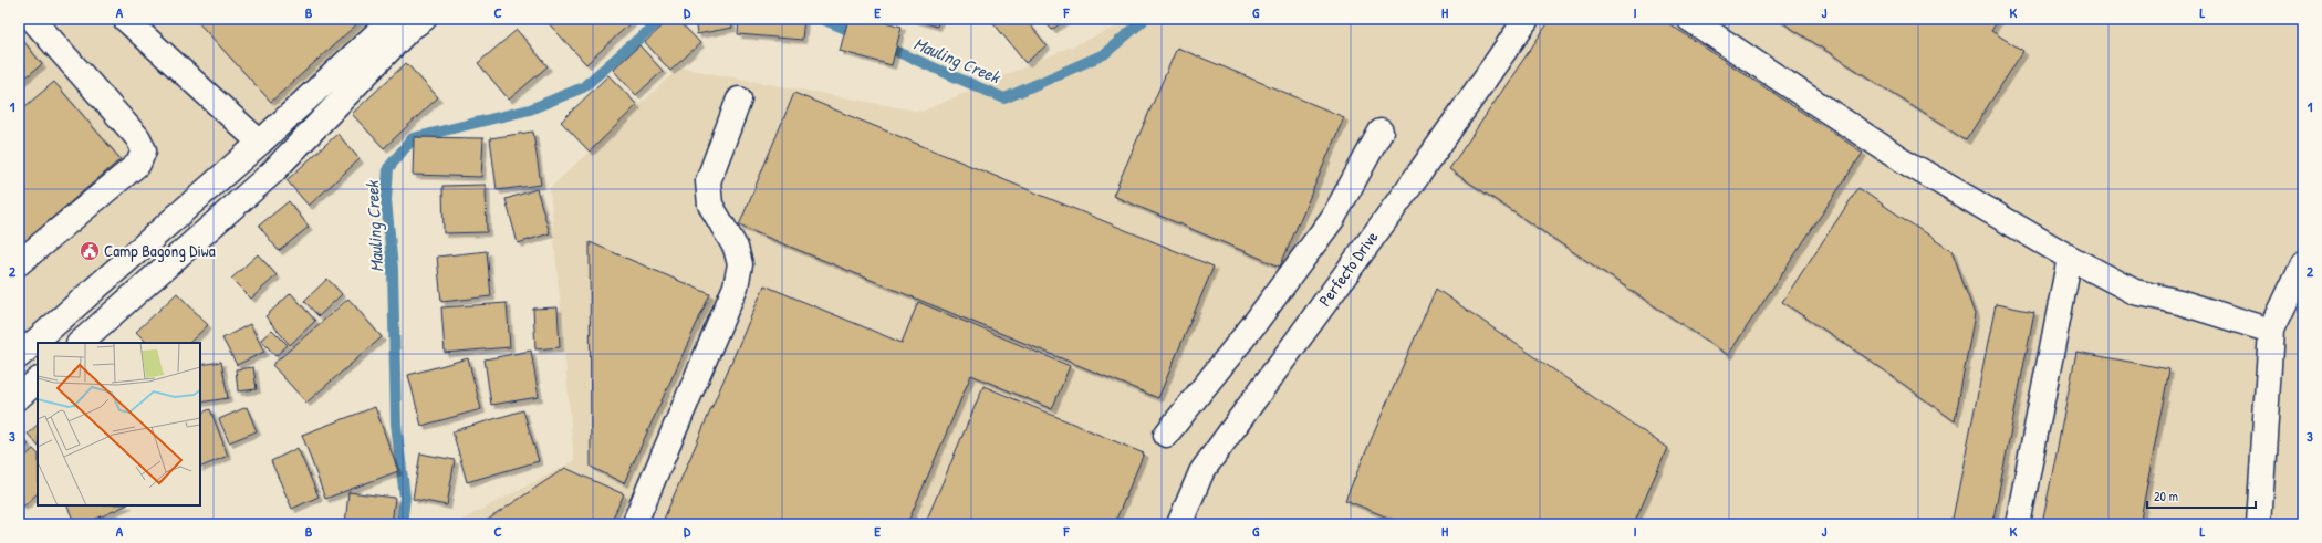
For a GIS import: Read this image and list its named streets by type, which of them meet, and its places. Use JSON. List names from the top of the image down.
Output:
{
  "streets": {
    "street": ["Perfecto Drive"]
  },
  "water": ["Mauling Creek"],
  "places": {
    "public building": ["Camp Bagong Diwa"]
  },
  "scale_bar": "20 m",
  "grid": {
    "columns": [
      "A",
      "B",
      "C",
      "D",
      "E",
      "F",
      "G",
      "H",
      "I",
      "J",
      "K",
      "L"
    ],
    "rows": ["1", "2", "3"]
  }
}
